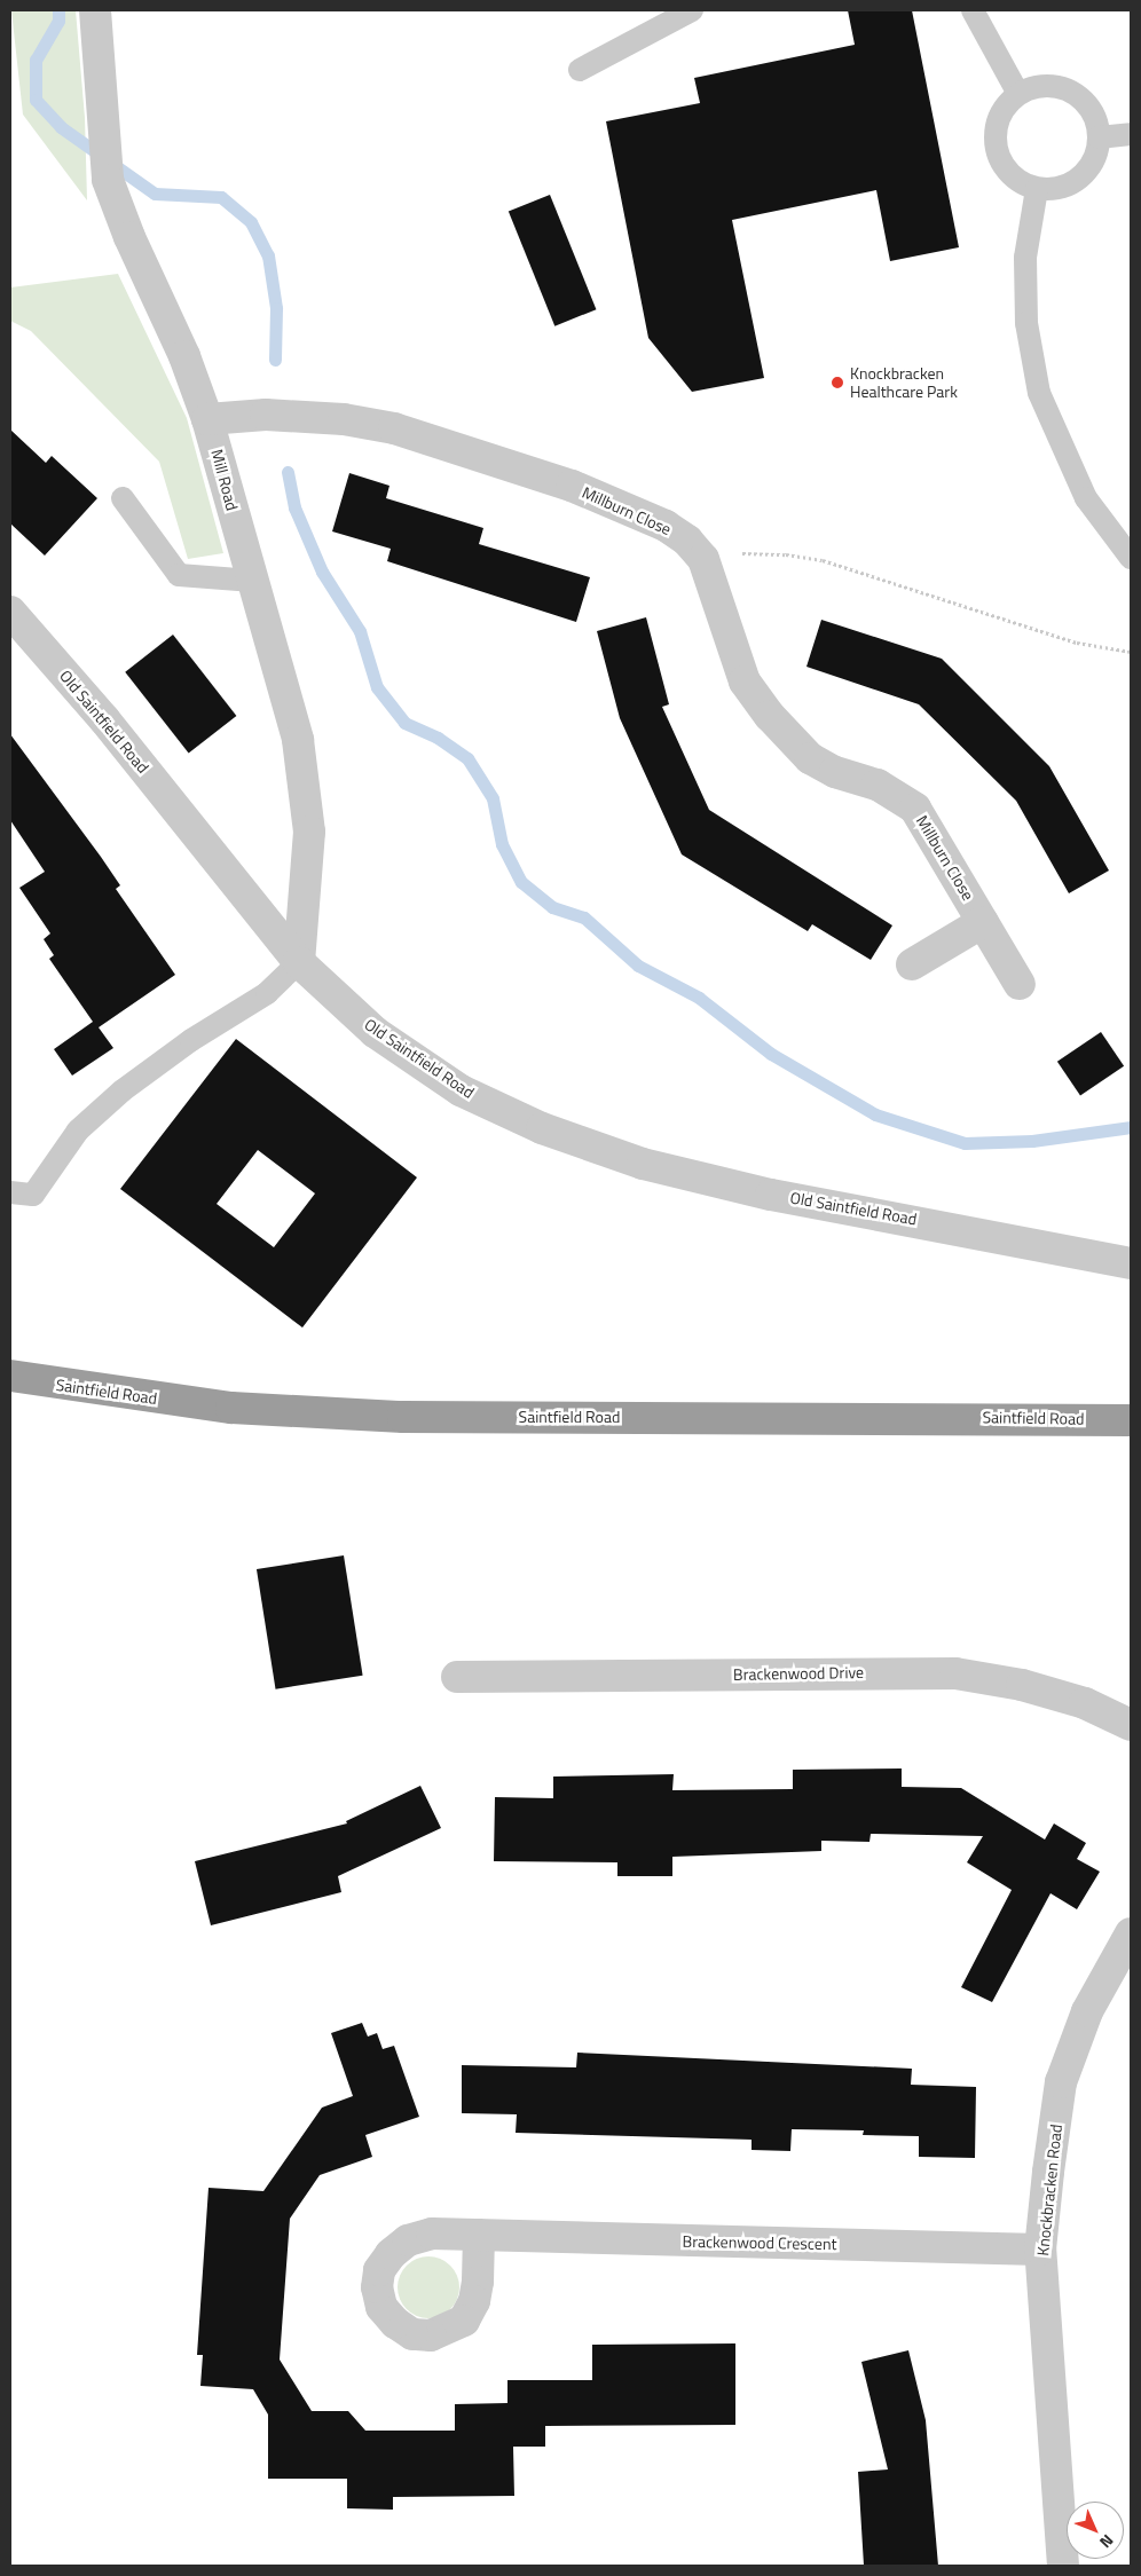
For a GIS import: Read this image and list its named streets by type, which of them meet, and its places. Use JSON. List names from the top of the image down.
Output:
{
  "streets": {
    "highway": ["Saintfield Road"],
    "street": [
      "Mill Road",
      "Millburn Close",
      "Old Saintfield Road",
      "Brackenwood Drive",
      "Knockbracken Road",
      "Brackenwood Crescent"
    ]
  },
  "crossings": [
    ["Mill Road", "Millburn Close"],
    ["Mill Road", "Old Saintfield Road"],
    ["Knockbracken Road", "Brackenwood Crescent"]
  ],
  "places": ["Knockbracken Healthcare Park"],
  "north": "bottom right"
}
